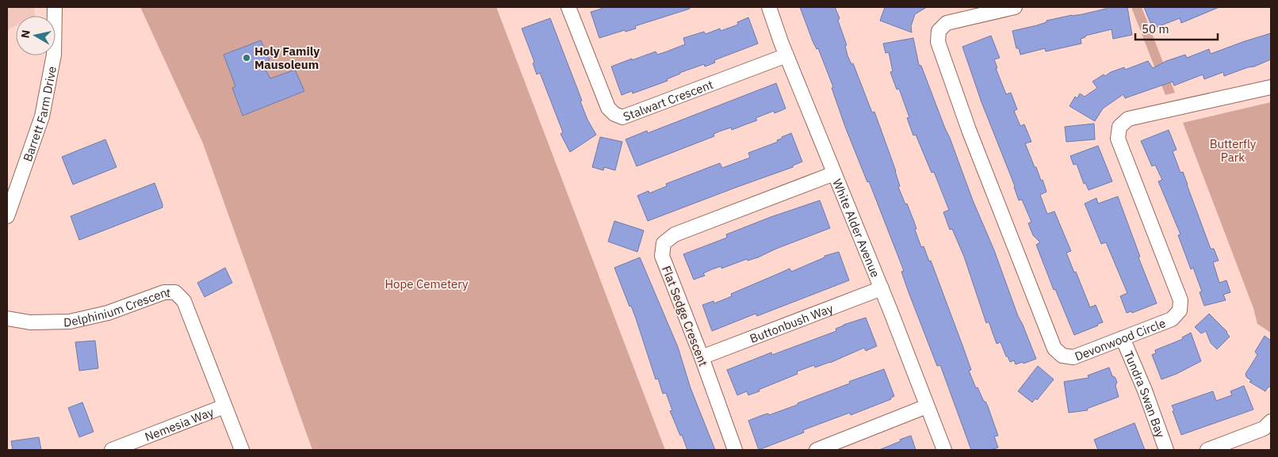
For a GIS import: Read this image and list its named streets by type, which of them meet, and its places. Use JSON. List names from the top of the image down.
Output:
{
  "streets": {
    "street": [
      "Stalwart Crescent",
      "Barrett Farm Drive",
      "White Alder Avenue",
      "Delphinium Crescent",
      "Flat Sedge Crescent",
      "Buttonbush Way",
      "Devonwood Circle",
      "Tundra Swan Bay",
      "Nemesia Way"
    ]
  },
  "crossings": [
    ["Stalwart Crescent", "White Alder Avenue"],
    ["White Alder Avenue", "Flat Sedge Crescent"],
    ["White Alder Avenue", "Buttonbush Way"],
    ["Delphinium Crescent", "Nemesia Way"],
    ["Flat Sedge Crescent", "Buttonbush Way"],
    ["Devonwood Circle", "Tundra Swan Bay"]
  ],
  "parks": ["Butterfly Park", "Hope Cemetery"],
  "places": ["Holy Family Mausoleum"],
  "scale_bar": "50 m",
  "north": "left"
}
